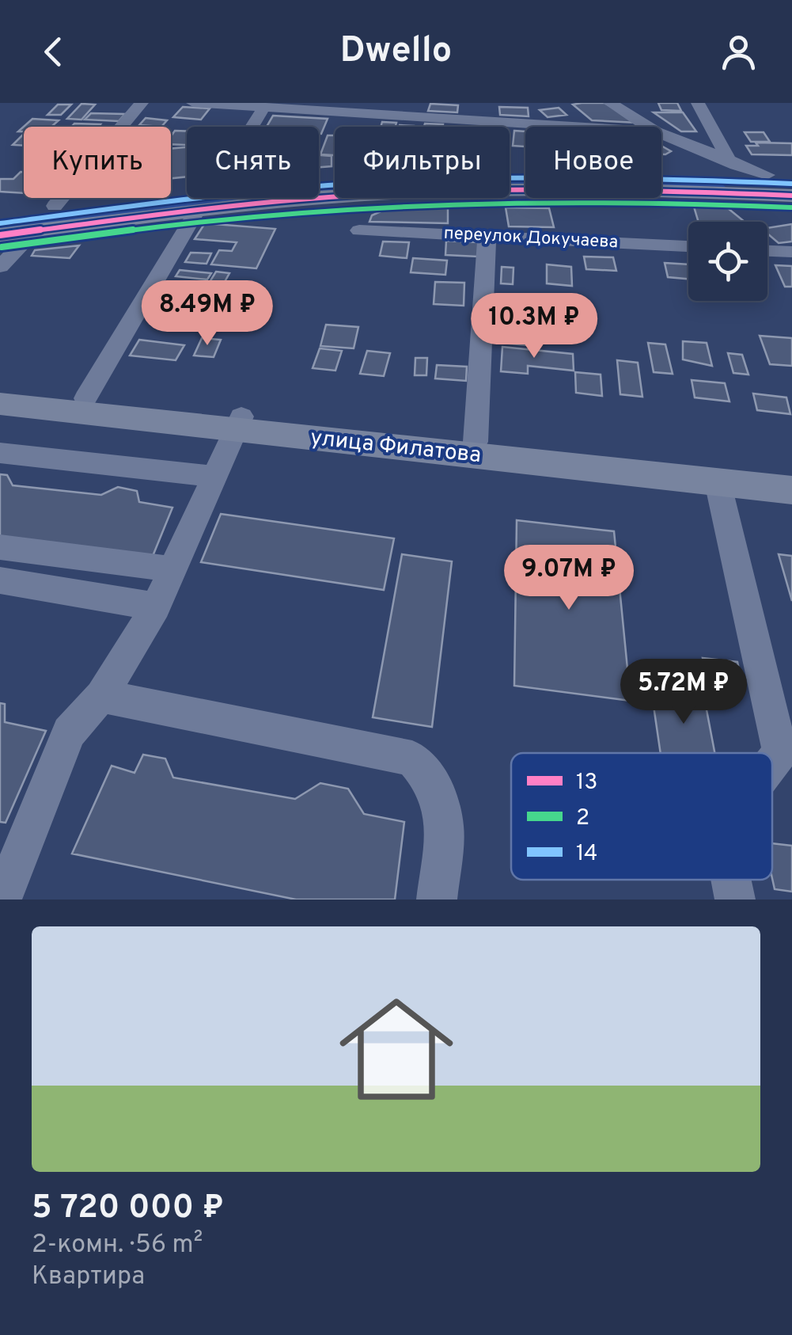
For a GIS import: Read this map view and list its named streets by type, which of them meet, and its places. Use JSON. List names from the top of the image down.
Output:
{
  "streets": {
    "main road": ["улица Филатова"],
    "street": ["переулок Докучаева"]
  },
  "lines": ["transit line 14", "transit line 13", "transit line 2"],
  "legend": ["13", "2", "14"],
  "page": {
    "header": "Dwello",
    "chip": [
      "Купить",
      "Снять",
      "Фильтры",
      "Новое"
    ],
    "price": [
      "8.49M ₽",
      "10.3M ₽",
      "9.07M ₽",
      "5.72M ₽"
    ],
    "list": [
      {
        "name": "5 720 000 ₽",
        "note": "2-комн. · 56 m² · Квартира"
      }
    ]
  }
}
